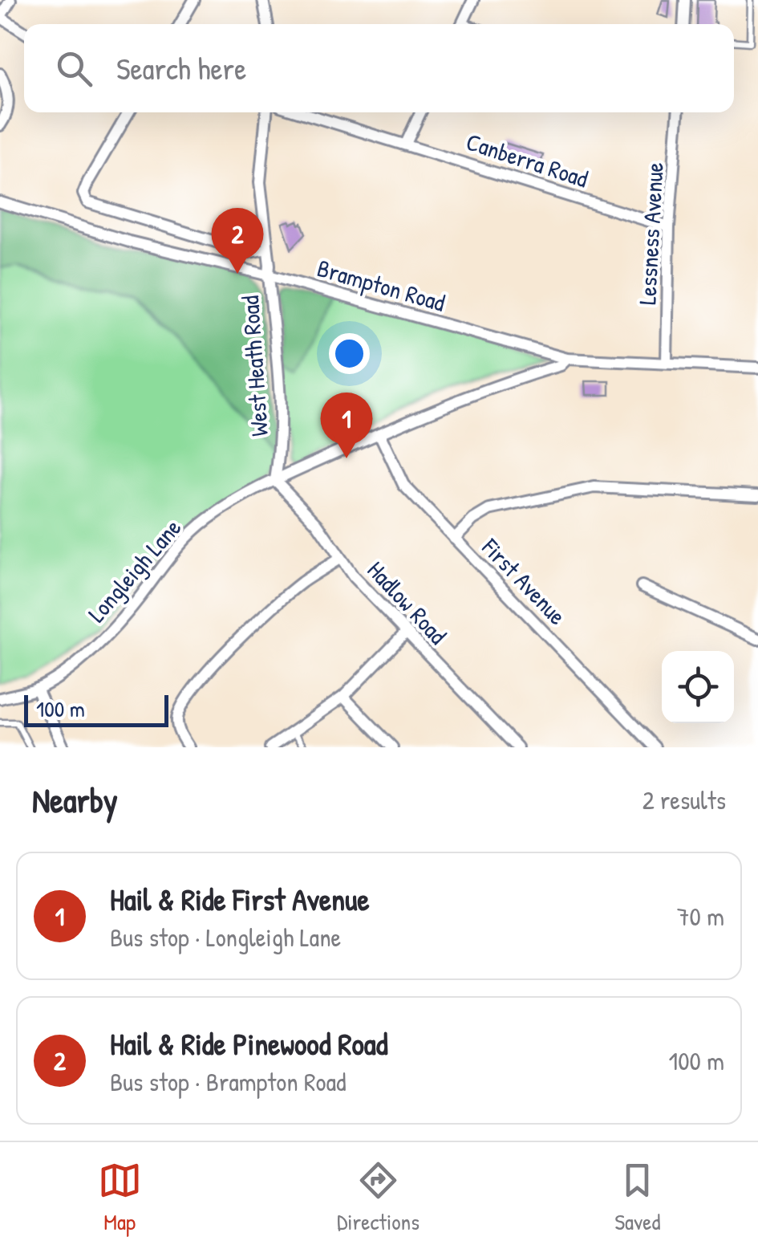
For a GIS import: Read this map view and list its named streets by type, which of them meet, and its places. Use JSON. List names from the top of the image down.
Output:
{
  "streets": {
    "street": [
      "Canberra Road",
      "Lessness Avenue",
      "Brampton Road",
      "West Heath Road",
      "Longleigh Lane",
      "First Avenue",
      "Hadlow Road"
    ]
  },
  "crossings": [
    ["Canberra Road", "Lessness Avenue"],
    ["Lessness Avenue", "Brampton Road"],
    ["Brampton Road", "West Heath Road"],
    ["Brampton Road", "Longleigh Lane"],
    ["West Heath Road", "Longleigh Lane"],
    ["West Heath Road", "Hadlow Road"],
    ["Longleigh Lane", "First Avenue"],
    ["Longleigh Lane", "Hadlow Road"]
  ],
  "scale_bar": "100 m",
  "page": {
    "search": "Search here",
    "pins": ["2", "1"],
    "scale": "100 m",
    "heading": ["Nearby", "2 results"],
    "list": [
      {
        "mark": "1",
        "name": "Hail & Ride First Avenue",
        "note": "Bus stop · Longleigh Lane",
        "value": "70 m"
      },
      {
        "mark": "2",
        "name": "Hail & Ride Pinewood Road",
        "note": "Bus stop · Brampton Road",
        "value": "100 m"
      }
    ],
    "nav": ["Map", "Directions", "Saved"]
  }
}
